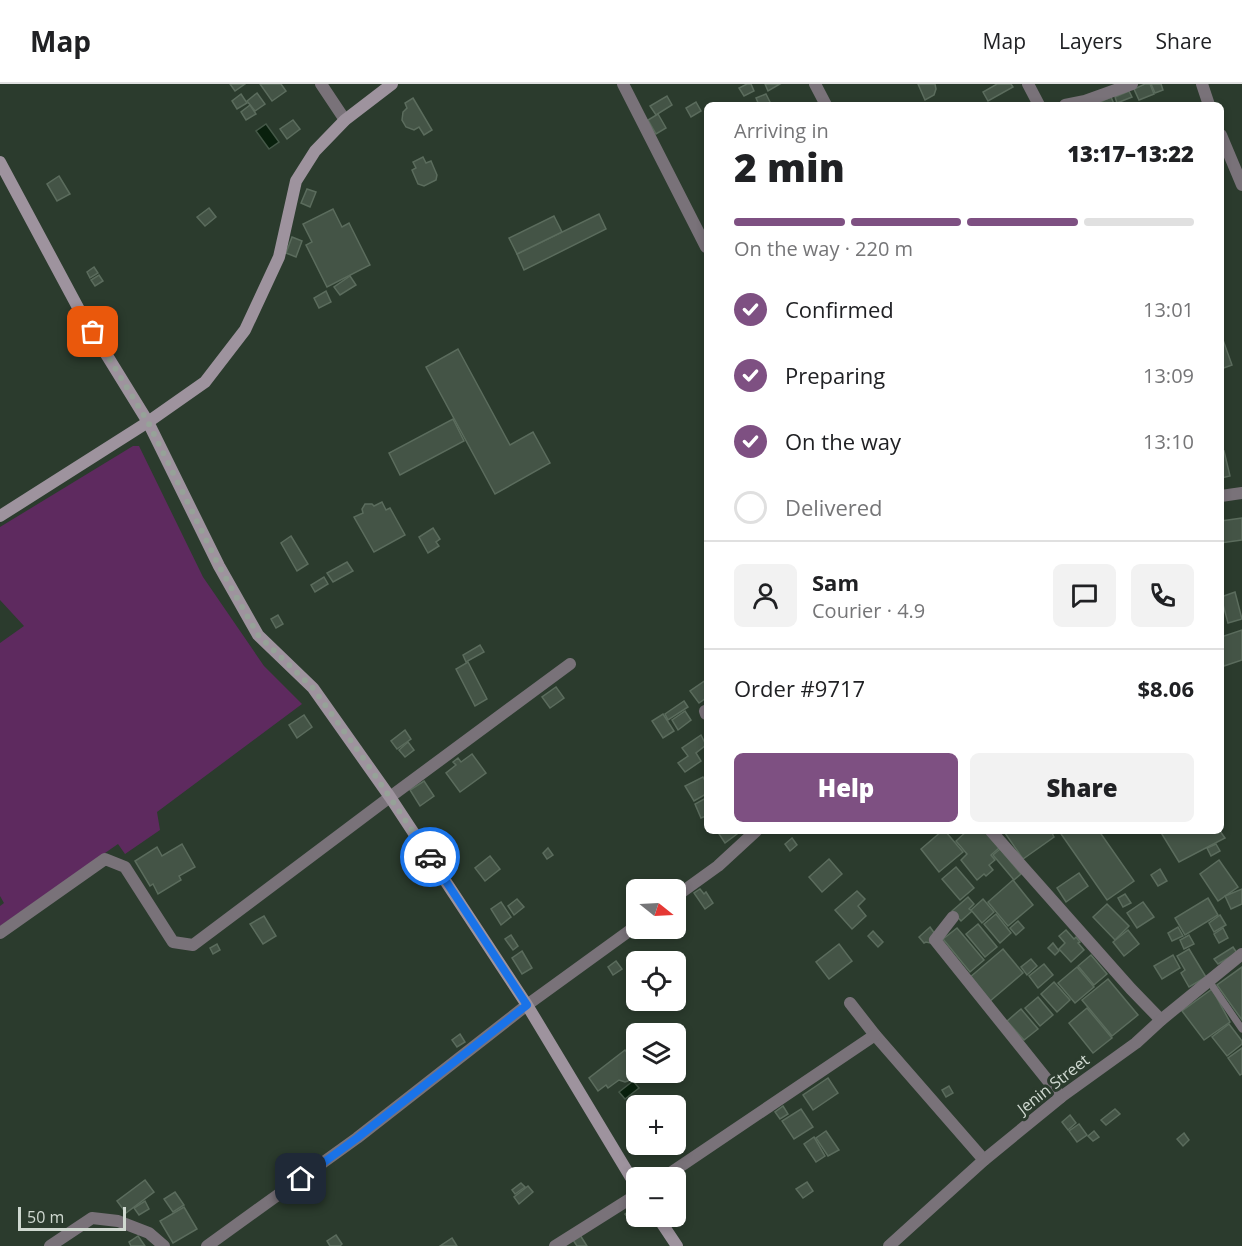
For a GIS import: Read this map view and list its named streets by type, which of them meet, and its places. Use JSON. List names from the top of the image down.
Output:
{
  "streets": {
    "street": ["Jenin Street"]
  },
  "scale_bar": "50 m",
  "north": "right",
  "page": {
    "header": "Map",
    "nav": ["Map", "Layers", "Share"],
    "heading": ["2 min", "Arriving in", "13:17–13:22"],
    "panel": [
      "Sam",
      "Courier · 4.9",
      "Order #9717",
      "$8.06"
    ],
    "bar": "On the way · 220 m",
    "list": [
      ["Confirmed", "13:01"],
      ["Preparing", "13:09"],
      ["On the way", "13:10"],
      "Delivered"
    ],
    "buttons": ["Help", "Share"],
    "map_buttons": ["+", "−"],
    "scale": "50 m"
  }
}
